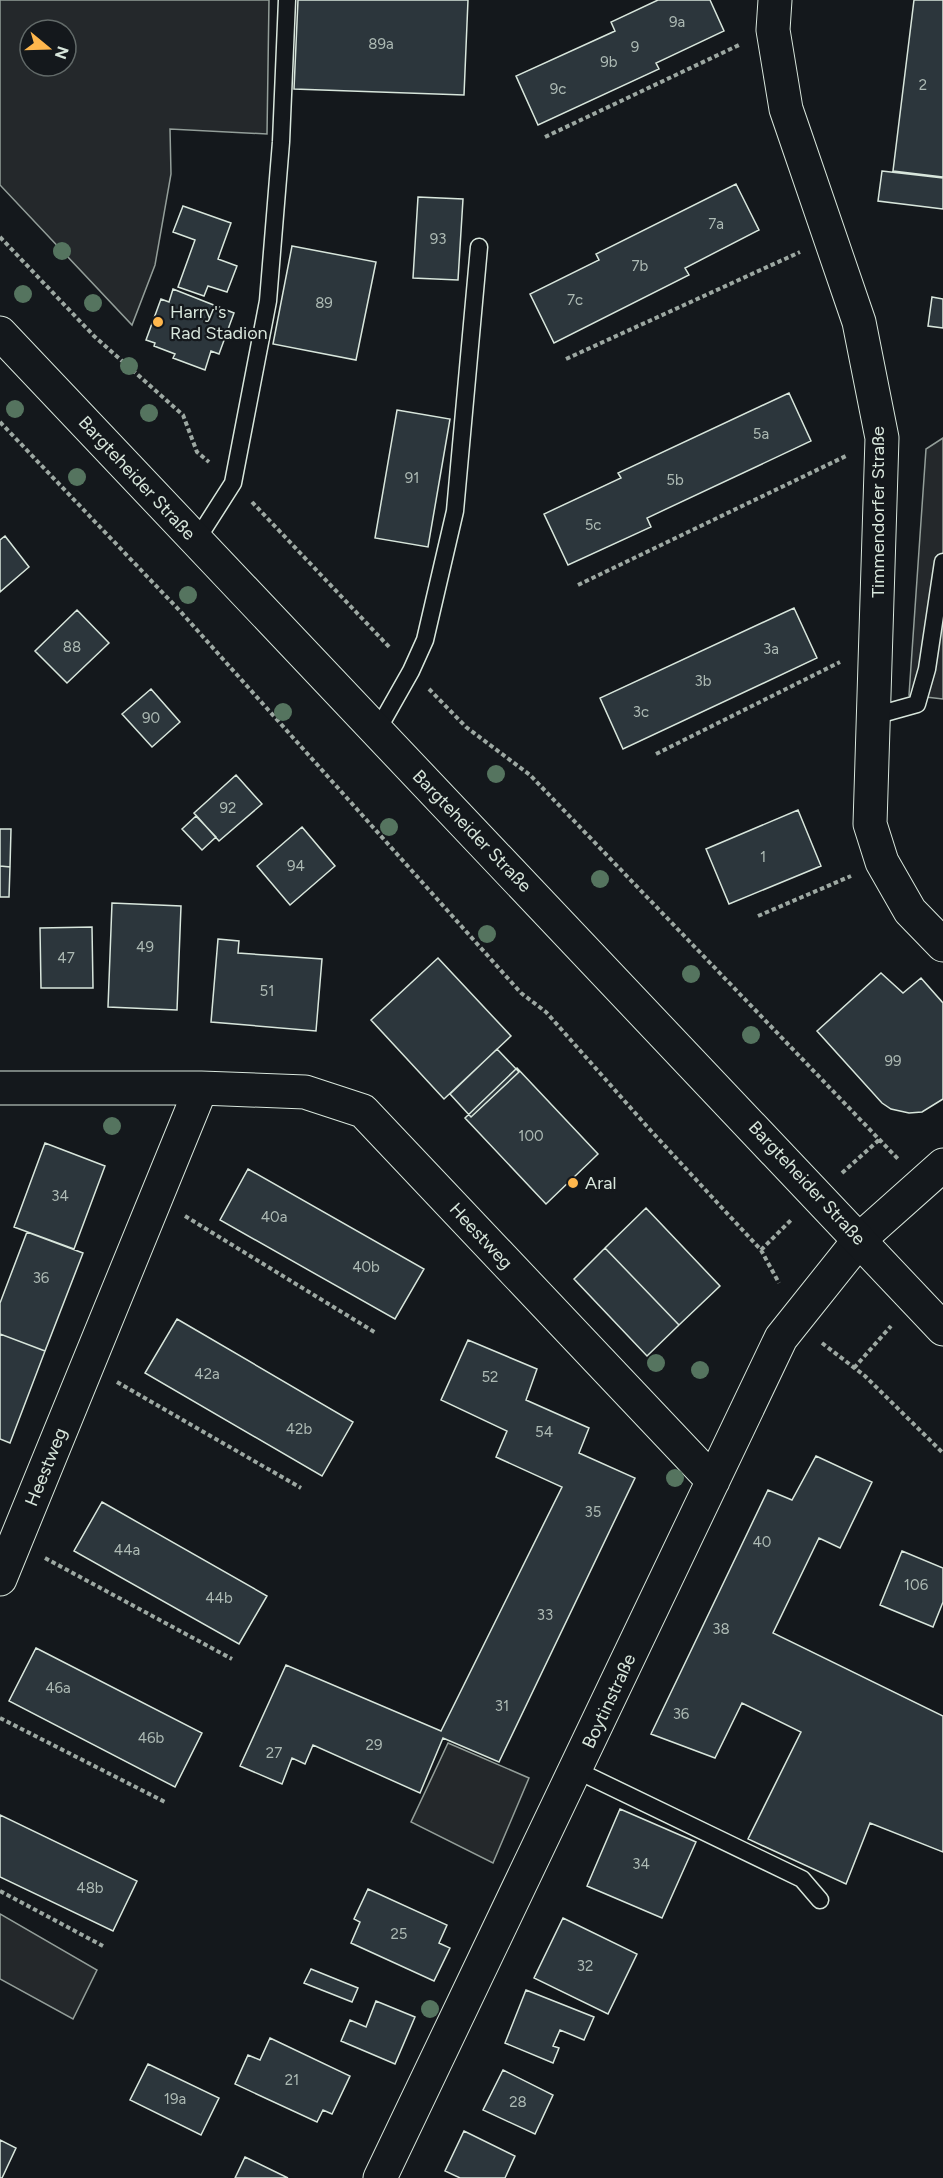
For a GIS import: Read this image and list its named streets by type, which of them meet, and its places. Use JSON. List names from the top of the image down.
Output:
{
  "streets": {
    "street": [
      "Bargteheider Straße",
      "Timmendorfer Straße",
      "Heestweg",
      "Boytinstraße"
    ]
  },
  "crossings": [
    ["Bargteheider Straße", "Boytinstraße"],
    ["Heestweg", "Boytinstraße"]
  ],
  "places": ["Harry's Rad Stadion", "Aral"],
  "house_numbers": [
    "9a",
    "89a",
    "9",
    "9b",
    "2",
    "9c",
    "7a",
    "93",
    "7b",
    "7c",
    "89",
    "5a",
    "91",
    "5b",
    "5c",
    "88",
    "3a",
    "3b",
    "3c",
    "90",
    "92",
    "1",
    "94",
    "49",
    "47",
    "51",
    "99",
    "100",
    "34",
    "40a",
    "40b",
    "36",
    "42a",
    "52",
    "42b",
    "54",
    "35",
    "40",
    "44a",
    "106",
    "44b",
    "33",
    "38",
    "46a",
    "31",
    "36",
    "46b",
    "29",
    "27",
    "34",
    "48b",
    "25",
    "32",
    "21",
    "19a",
    "28"
  ],
  "north": "right"
}
